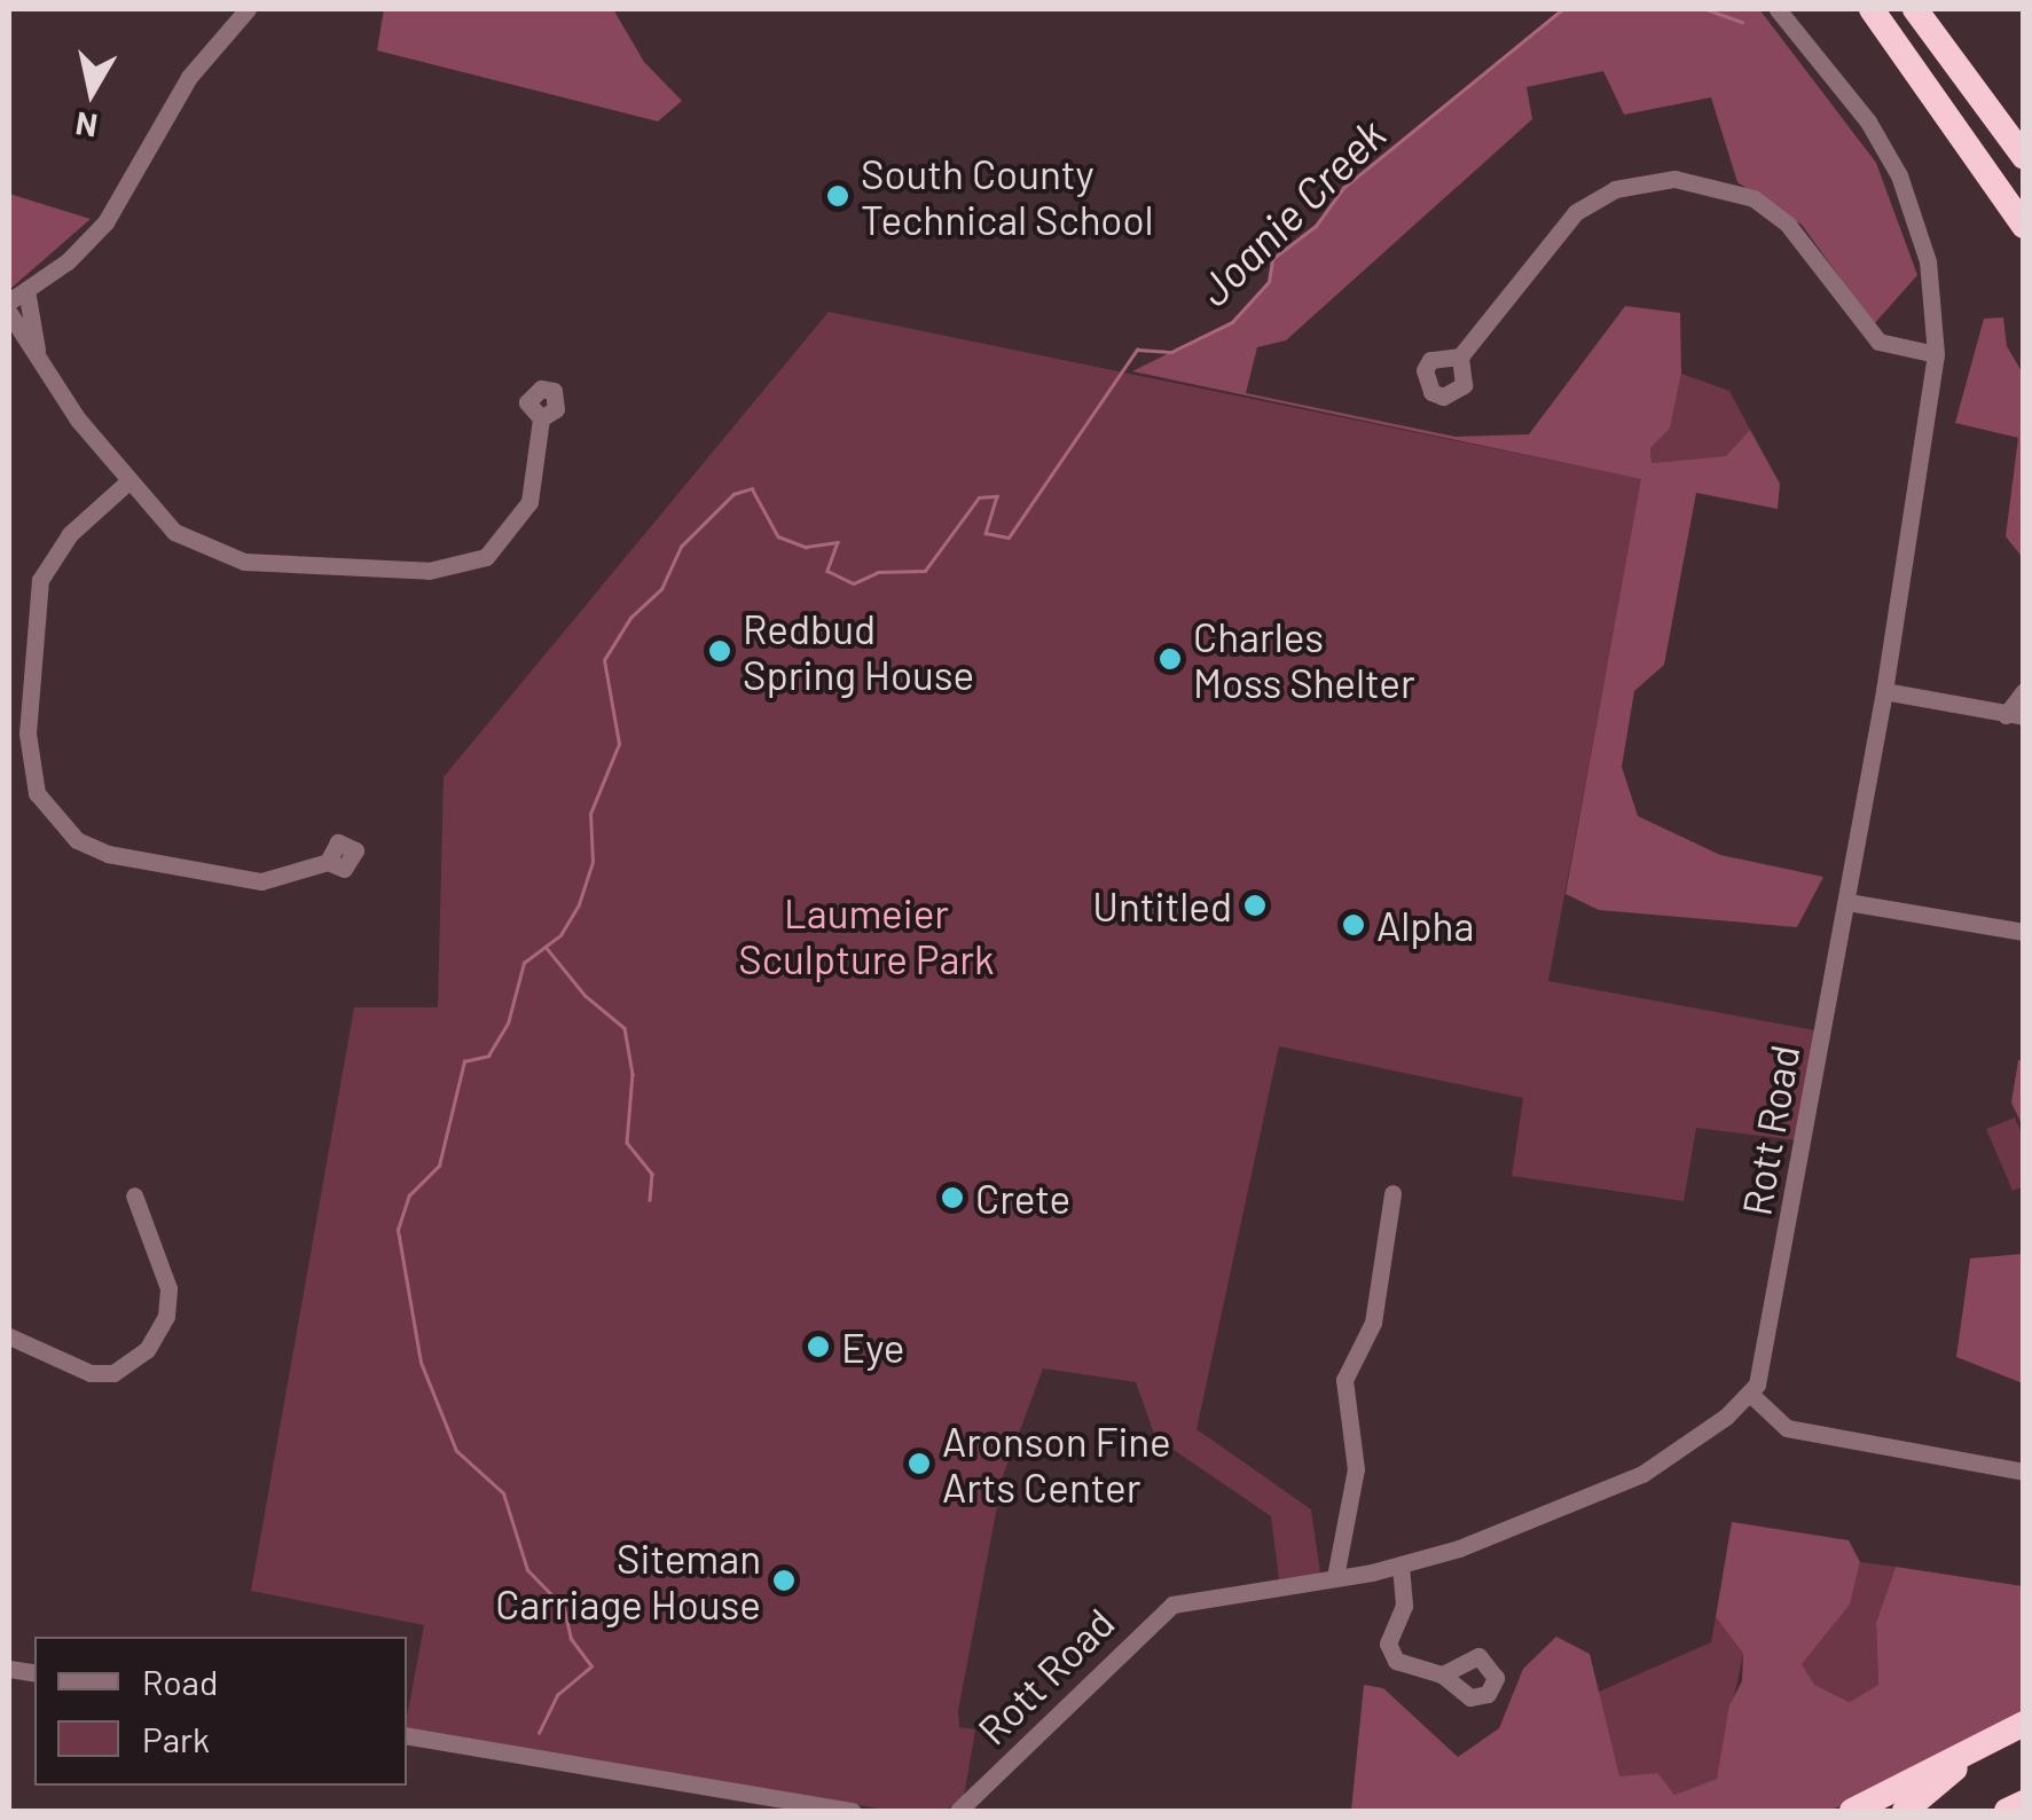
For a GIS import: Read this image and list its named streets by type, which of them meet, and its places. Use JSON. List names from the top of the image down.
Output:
{
  "streets": {
    "street": ["Rott Road"]
  },
  "water": ["Joanie Creek"],
  "parks": ["Laumeier Sculpture Park"],
  "places": [
    "South County Technical School",
    "Redbud Spring House",
    "Charles Moss Shelter",
    "Untitled",
    "Alpha",
    "Crete",
    "Eye",
    "Aronson Fine Arts Center",
    "Siteman Carriage House"
  ],
  "legend": ["Road", "Park"],
  "north": "bottom"
}
